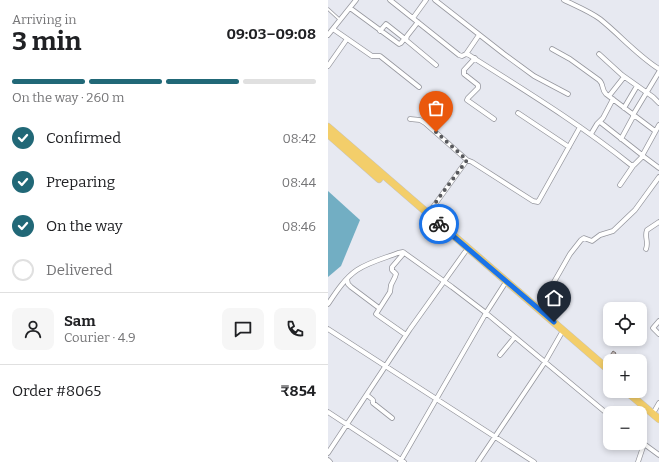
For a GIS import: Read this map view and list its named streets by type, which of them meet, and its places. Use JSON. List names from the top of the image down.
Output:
{
  "page": {
    "heading": ["3 min", "Arriving in", "09:03–09:08"],
    "panel": [
      "Sam",
      "Courier · 4.9",
      "Order #8065",
      "₹854"
    ],
    "bar": "On the way · 260 m",
    "list": [
      ["Confirmed", "08:42"],
      ["Preparing", "08:44"],
      ["On the way", "08:46"],
      "Delivered"
    ],
    "map_buttons": ["+", "−"]
  }
}
